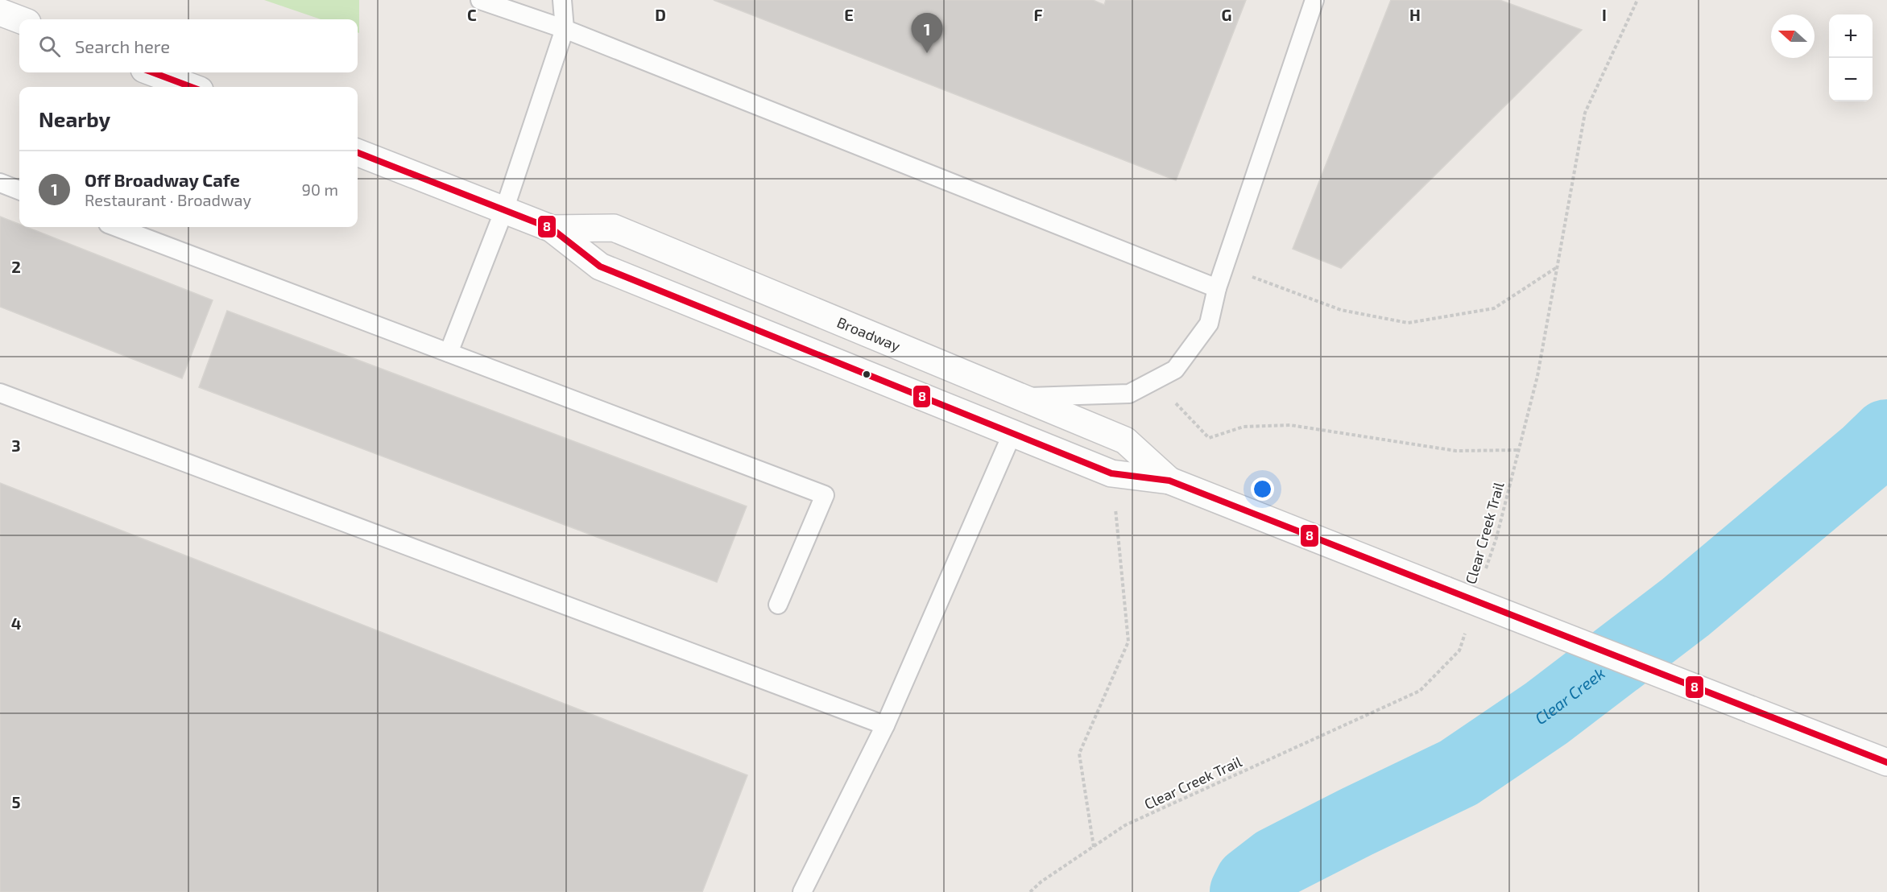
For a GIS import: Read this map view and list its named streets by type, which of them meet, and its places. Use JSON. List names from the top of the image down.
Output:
{
  "streets": {
    "main road": ["Broadway"],
    "path": ["Clear Creek Trail"]
  },
  "water": ["Clear Creek"],
  "lines": ["transit line 8"],
  "north": "left",
  "page": {
    "pins": "1",
    "map_buttons": ["+", "−"],
    "search": "Search here",
    "heading": "Nearby",
    "list": [
      {
        "mark": "1",
        "name": "Off Broadway Cafe",
        "note": "Restaurant · Broadway",
        "value": "90 m"
      }
    ]
  },
  "grid": {
    "columns": [
      "C",
      "D",
      "E",
      "F",
      "G",
      "H",
      "I"
    ],
    "rows": [
      "2",
      "3",
      "4",
      "5"
    ]
  }
}
